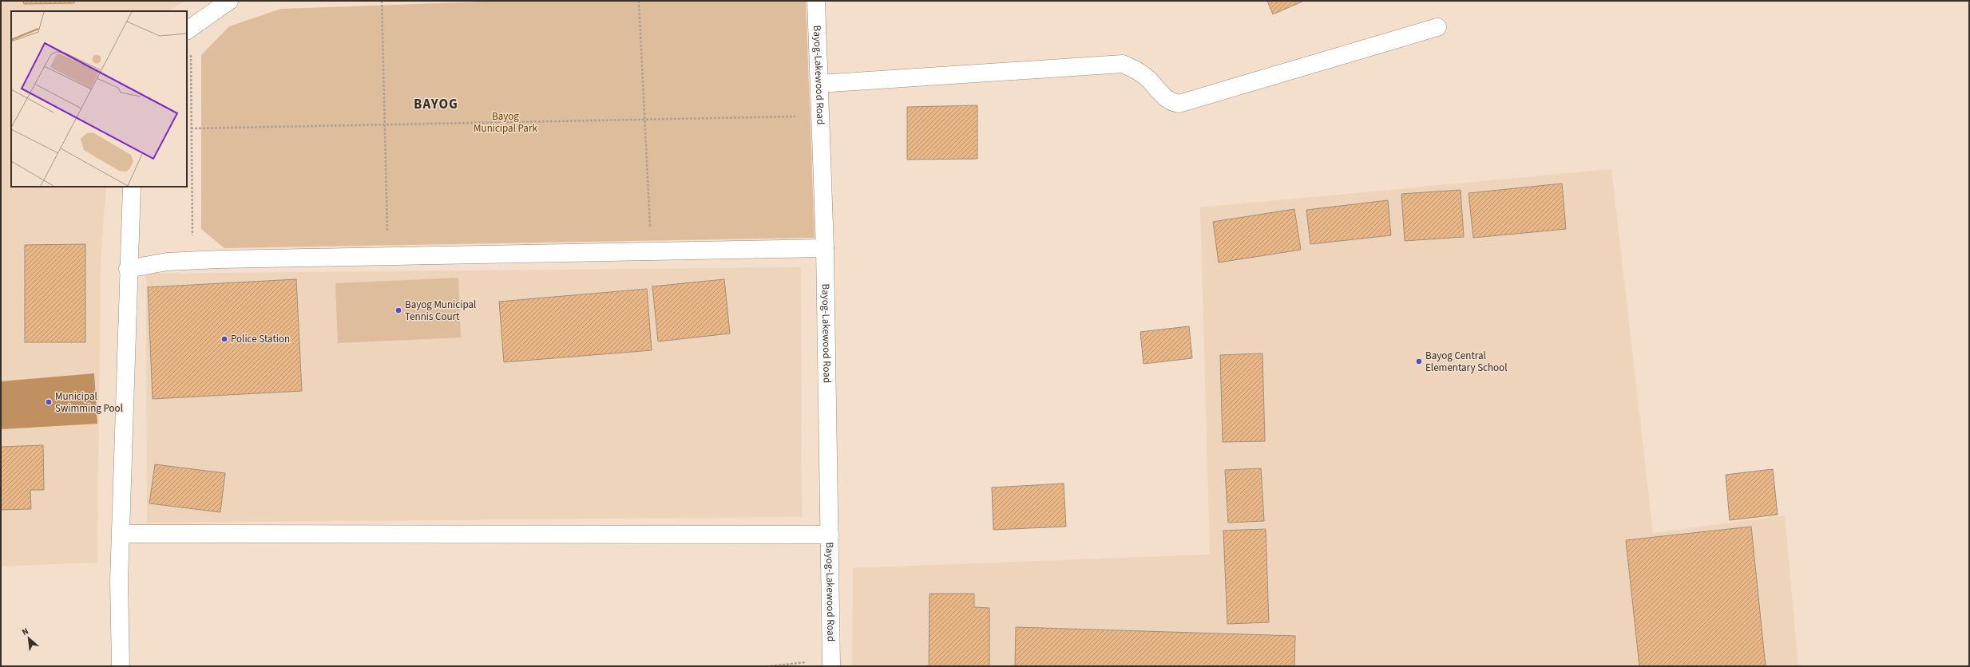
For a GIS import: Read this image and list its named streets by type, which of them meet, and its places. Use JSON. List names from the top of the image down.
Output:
{
  "streets": {
    "street": ["Bayog-Lakewood Road"]
  },
  "districts": ["BAYOG"],
  "parks": ["Bayog Municipal Park"],
  "places": [
    "Bayog Municipal Tennis Court",
    "Police Station",
    "Bayog Central Elementary School",
    "Municipal Swimming Pool"
  ],
  "north": "top left"
}
